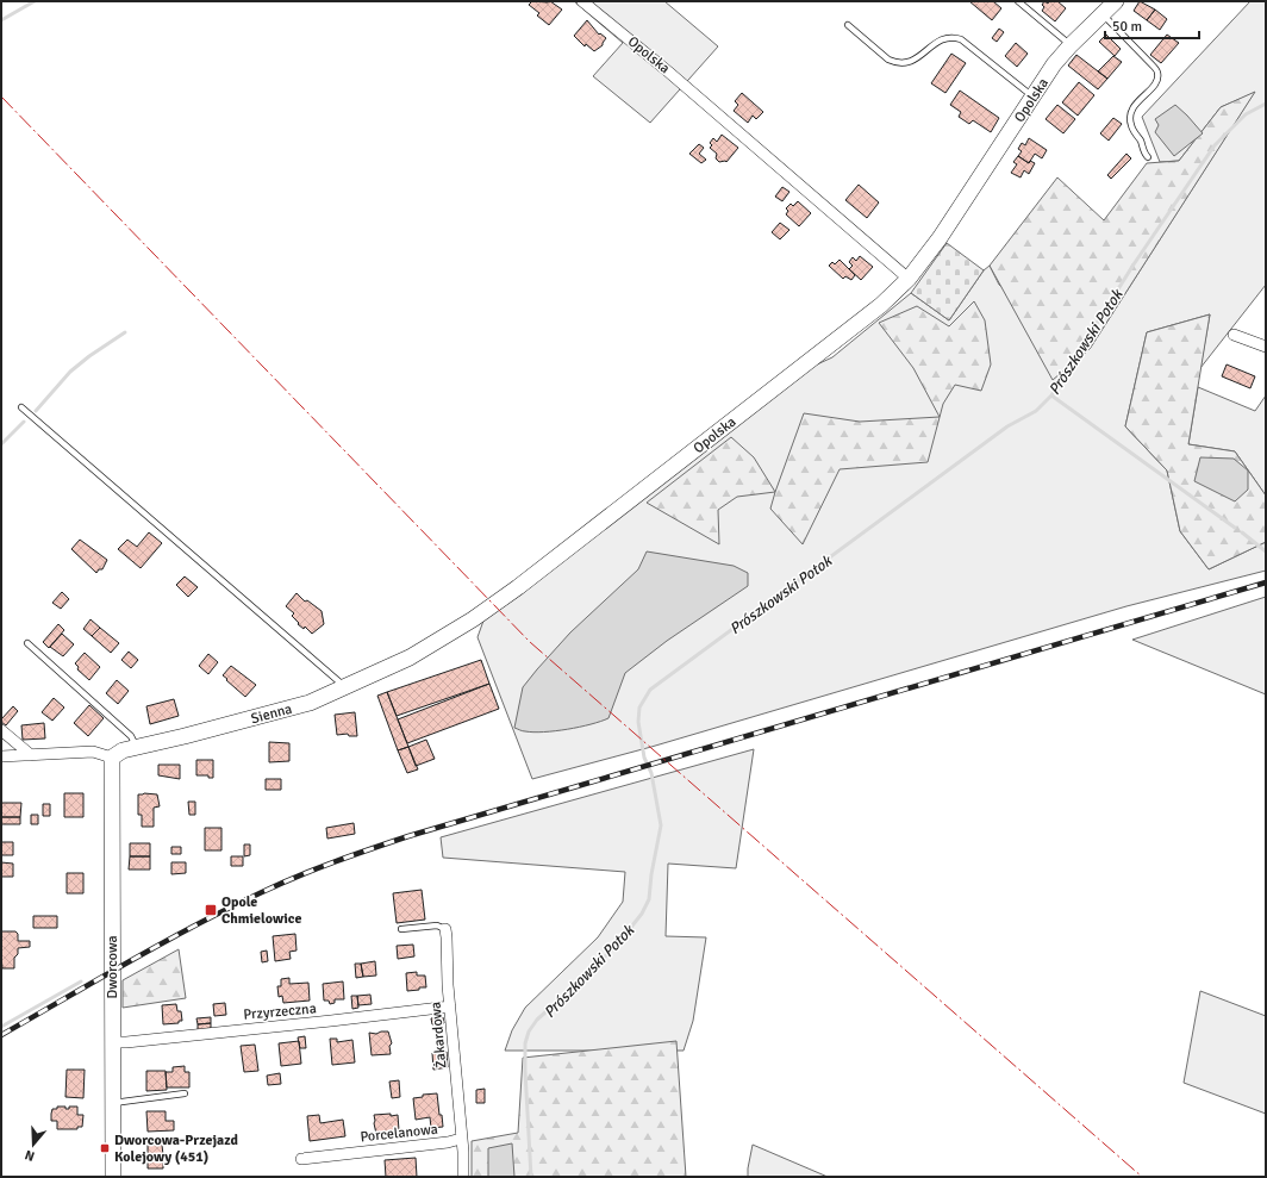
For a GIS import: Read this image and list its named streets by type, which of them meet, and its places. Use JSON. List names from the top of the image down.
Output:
{
  "streets": {
    "street": [
      "Opolska",
      "Sienna",
      "Dworcowa",
      "Przyrzeczna",
      "Żakardowa",
      "Porcelanowa"
    ]
  },
  "crossings": [
    ["Opolska", "Sienna"],
    ["Sienna", "Dworcowa"],
    ["Dworcowa", "Przyrzeczna"],
    ["Przyrzeczna", "Żakardowa"],
    ["Żakardowa", "Porcelanowa"]
  ],
  "water": ["Prószkowski Potok"],
  "places": {
    "transit": ["Opole Chmielowice", "Dworcowa-Przejazd Kolejowy (451)"]
  },
  "scale_bar": "50 m",
  "north": "bottom"
}
